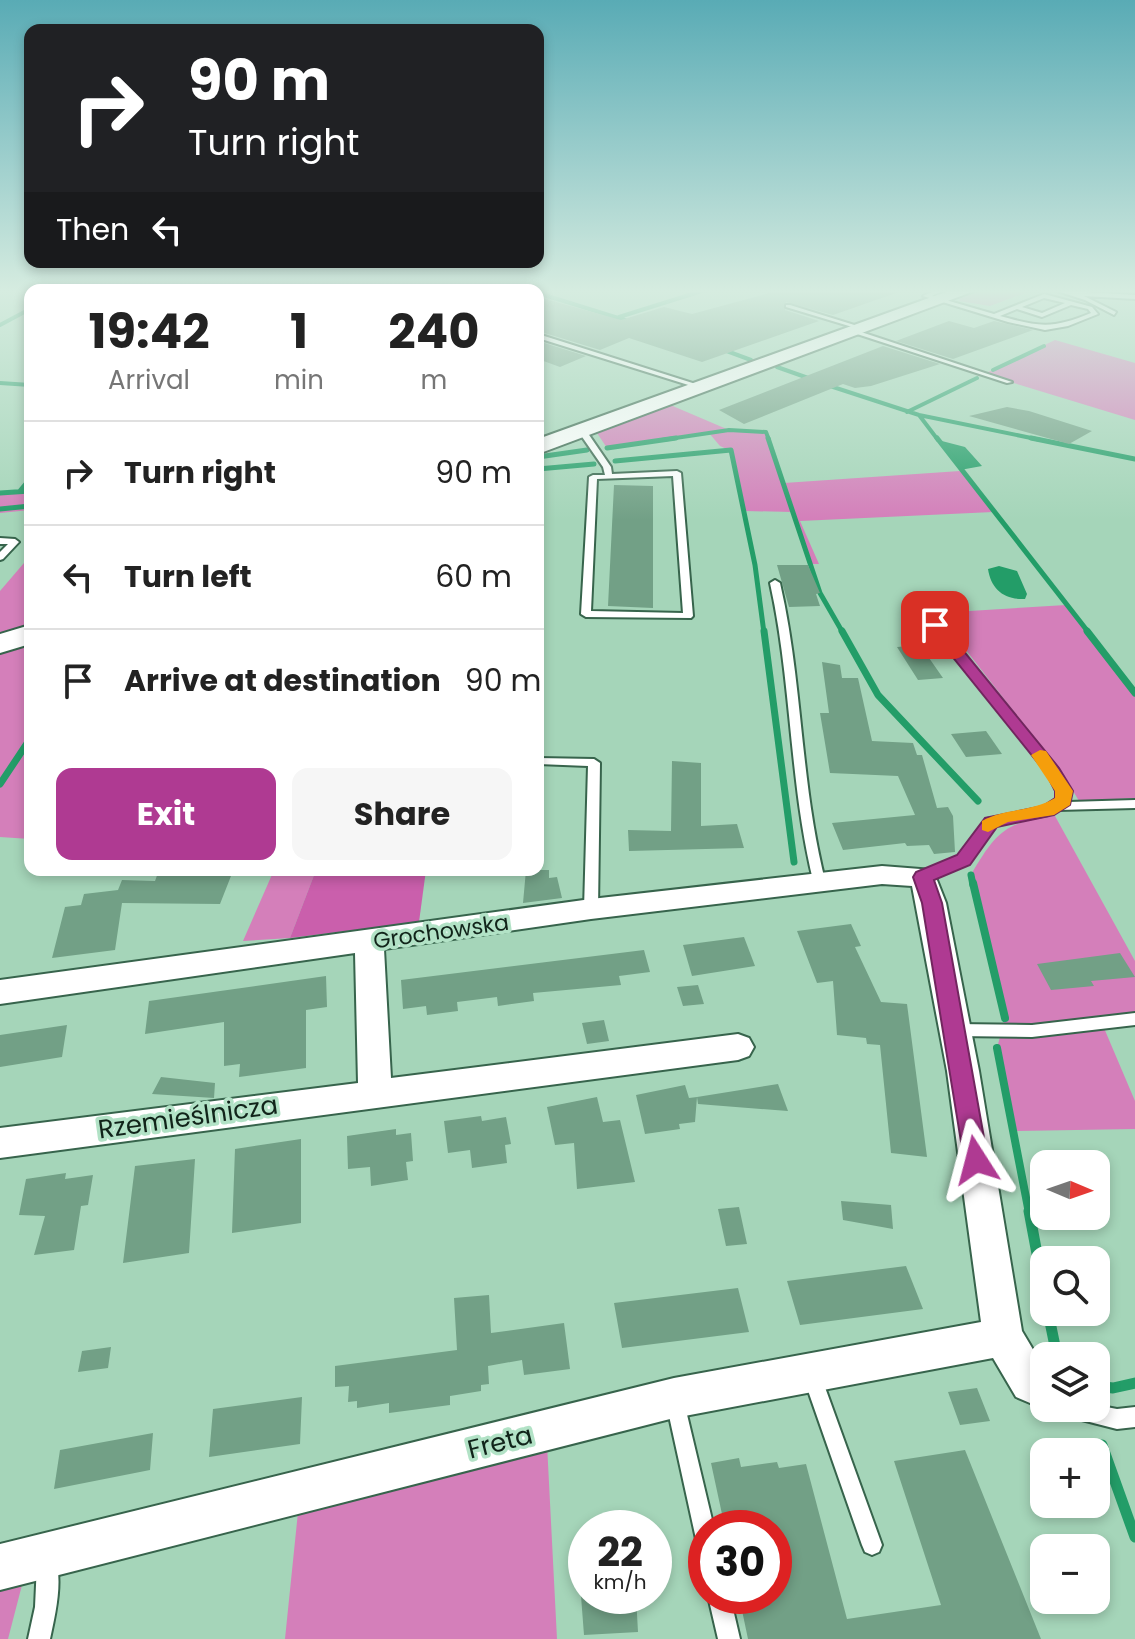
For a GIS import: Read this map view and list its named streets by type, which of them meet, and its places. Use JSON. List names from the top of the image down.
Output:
{
  "streets": {
    "street": ["Grochowska", "Rzemieślnicza", "Freta"]
  },
  "north": "right",
  "page": {
    "turn": ["90 m", "Turn right"],
    "then": "Then",
    "eta": [
      "19:42",
      "Arrival",
      "1",
      "min",
      "240",
      "m"
    ],
    "list": [
      {
        "name": "Turn right",
        "value": "90 m"
      },
      {
        "name": "Turn left",
        "value": "60 m"
      },
      {
        "name": "Arrive at destination",
        "value": "90 m"
      }
    ],
    "buttons": ["Exit", "Share"],
    "map_buttons": ["+", "−"],
    "speed": "22 km/h",
    "limit": "30"
  }
}
